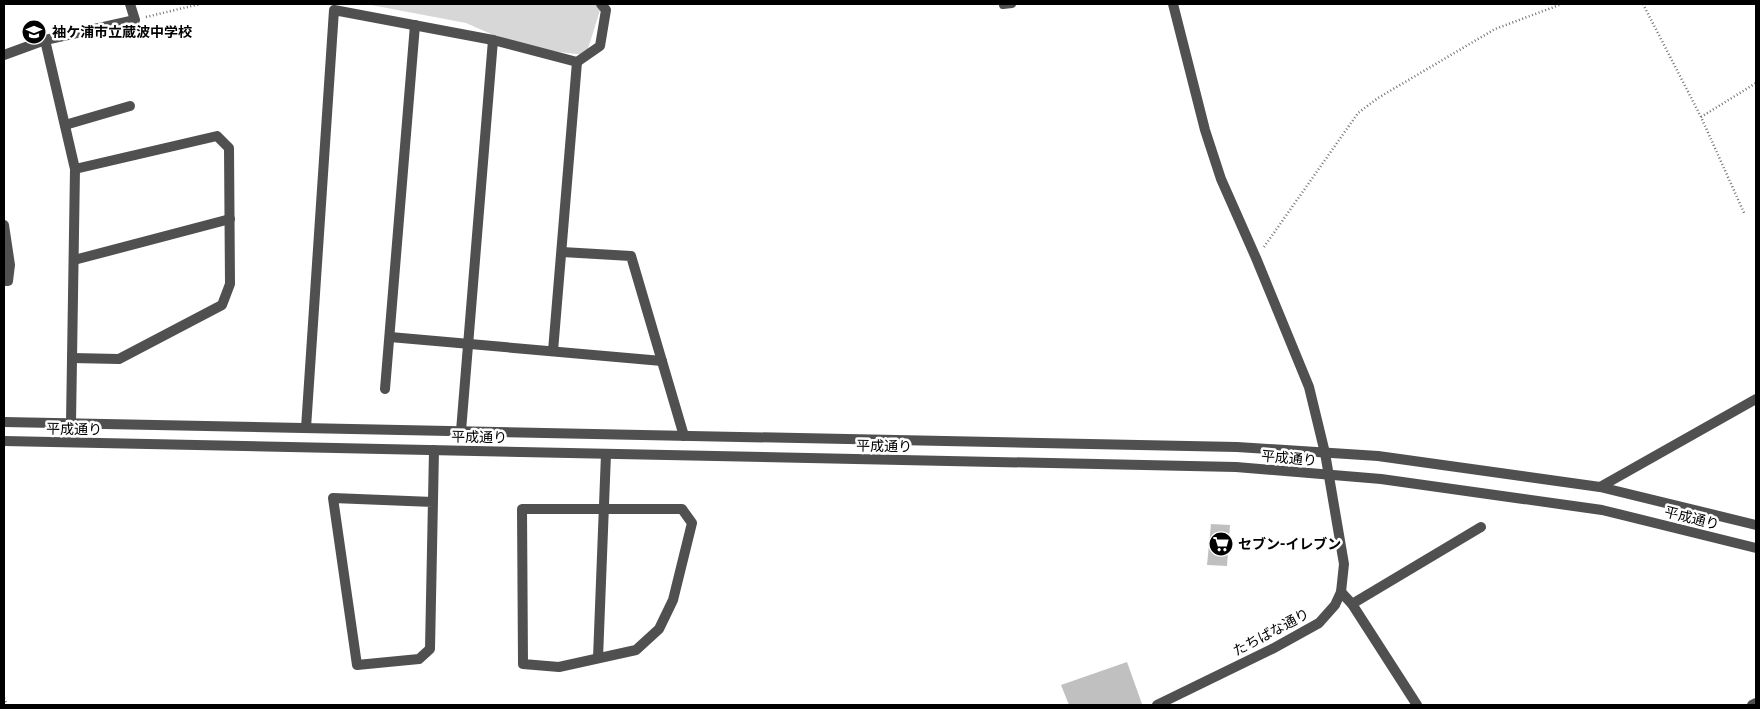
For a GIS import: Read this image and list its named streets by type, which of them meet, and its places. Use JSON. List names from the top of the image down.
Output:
{
  "streets": {
    "street": ["平成通り", "たちばな通り"]
  },
  "crossings": [
    ["平成通り", "たちばな通り"]
  ],
  "places": {
    "school or university": ["袖ケ浦市立蔵波中学校"],
    "supermarket": ["セブン-イレブン"]
  }
}
